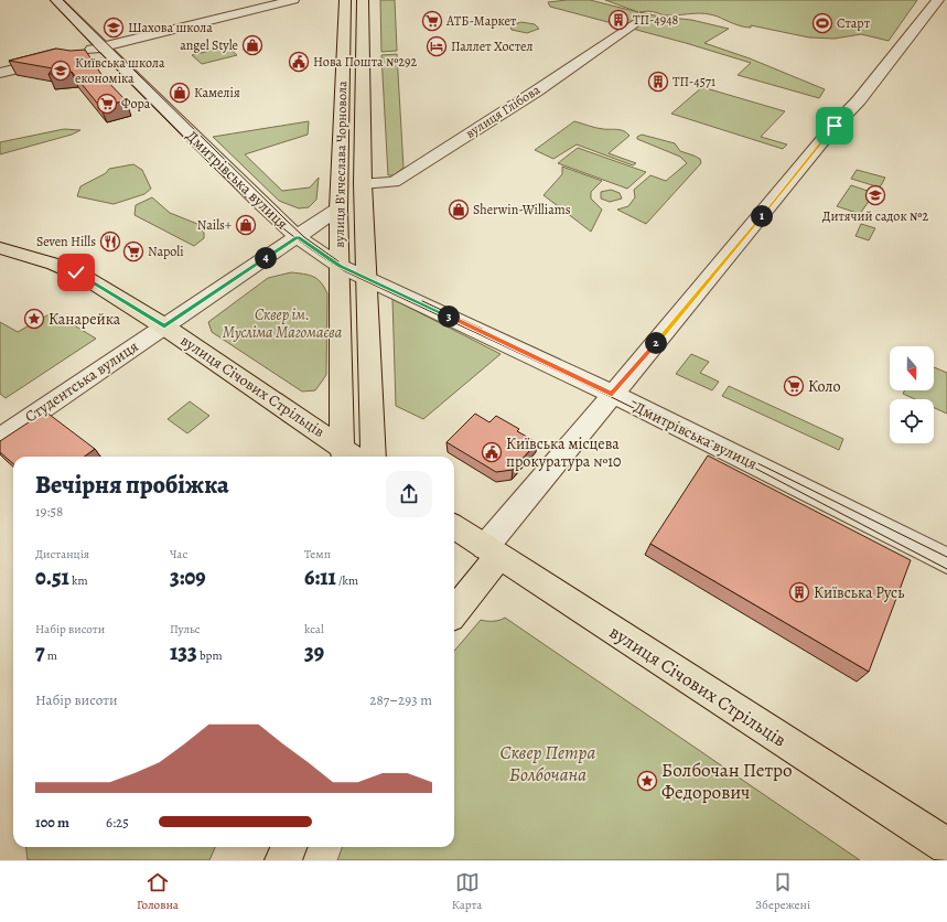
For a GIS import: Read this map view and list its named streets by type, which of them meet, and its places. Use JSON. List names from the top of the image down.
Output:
{
  "streets": {
    "main road": ["вулиця Вʼячеслава Чорновола", "вулиця Січових Стрільців"],
    "street": ["вулиця Глібова", "Дмитрівська вулиця", "Студентська вулиця"]
  },
  "crossings": [
    ["вулиця Глібова", "вулиця Вʼячеслава Чорновола"],
    ["вулиця Вʼячеслава Чорновола", "Дмитрівська вулиця"],
    ["вулиця Вʼячеслава Чорновола", "вулиця Січових Стрільців"],
    ["Студентська вулиця", "вулиця Січових Стрільців"]
  ],
  "parks": ["Сквер ім. Мусліма Магомаєва", "Сквер Петра Болбочана"],
  "places": {
    "building": ["ТП-4948", "ТП-4571", "Київська Русь"],
    "supermarket": [
      "АТБ-Маркет",
      "Фора",
      "Napoli",
      "Коло"
    ],
    "sports": ["Старт"],
    "school or university": ["Шахова школа", "Київська школа економіка", "Дитячий садок №2"],
    "shop": [
      "angel Style",
      "Камелія",
      "Sherwin-Williams",
      "Nails+"
    ],
    "hotel": ["Паллет Хостел"],
    "public building": ["Нова Пошта №292", "Київська місцева прокуратура №10"],
    "restaurant": ["Seven Hills"],
    "place": ["Канарейка", "Болбочан Петро Федорович"]
  },
  "north": "bottom",
  "page": {
    "pins": [
      "1",
      "4",
      "3",
      "2"
    ],
    "heading": ["Вечірня пробіжка", "19:58"],
    "stats": [
      ["Дистанція", "0.51 km"],
      ["Час", "3:09"],
      ["Темп", "6:11 /km"],
      ["Набір висоти", "7 m"],
      ["Пульс", "133 bpm"],
      ["kcal", "39"]
    ],
    "chart": ["Набір висоти", "287–293 m"],
    "list": [
      {
        "name": "100 m",
        "note": "6:25"
      }
    ],
    "tabs": ["Головна", "Карта", "Збережені"]
  }
}
